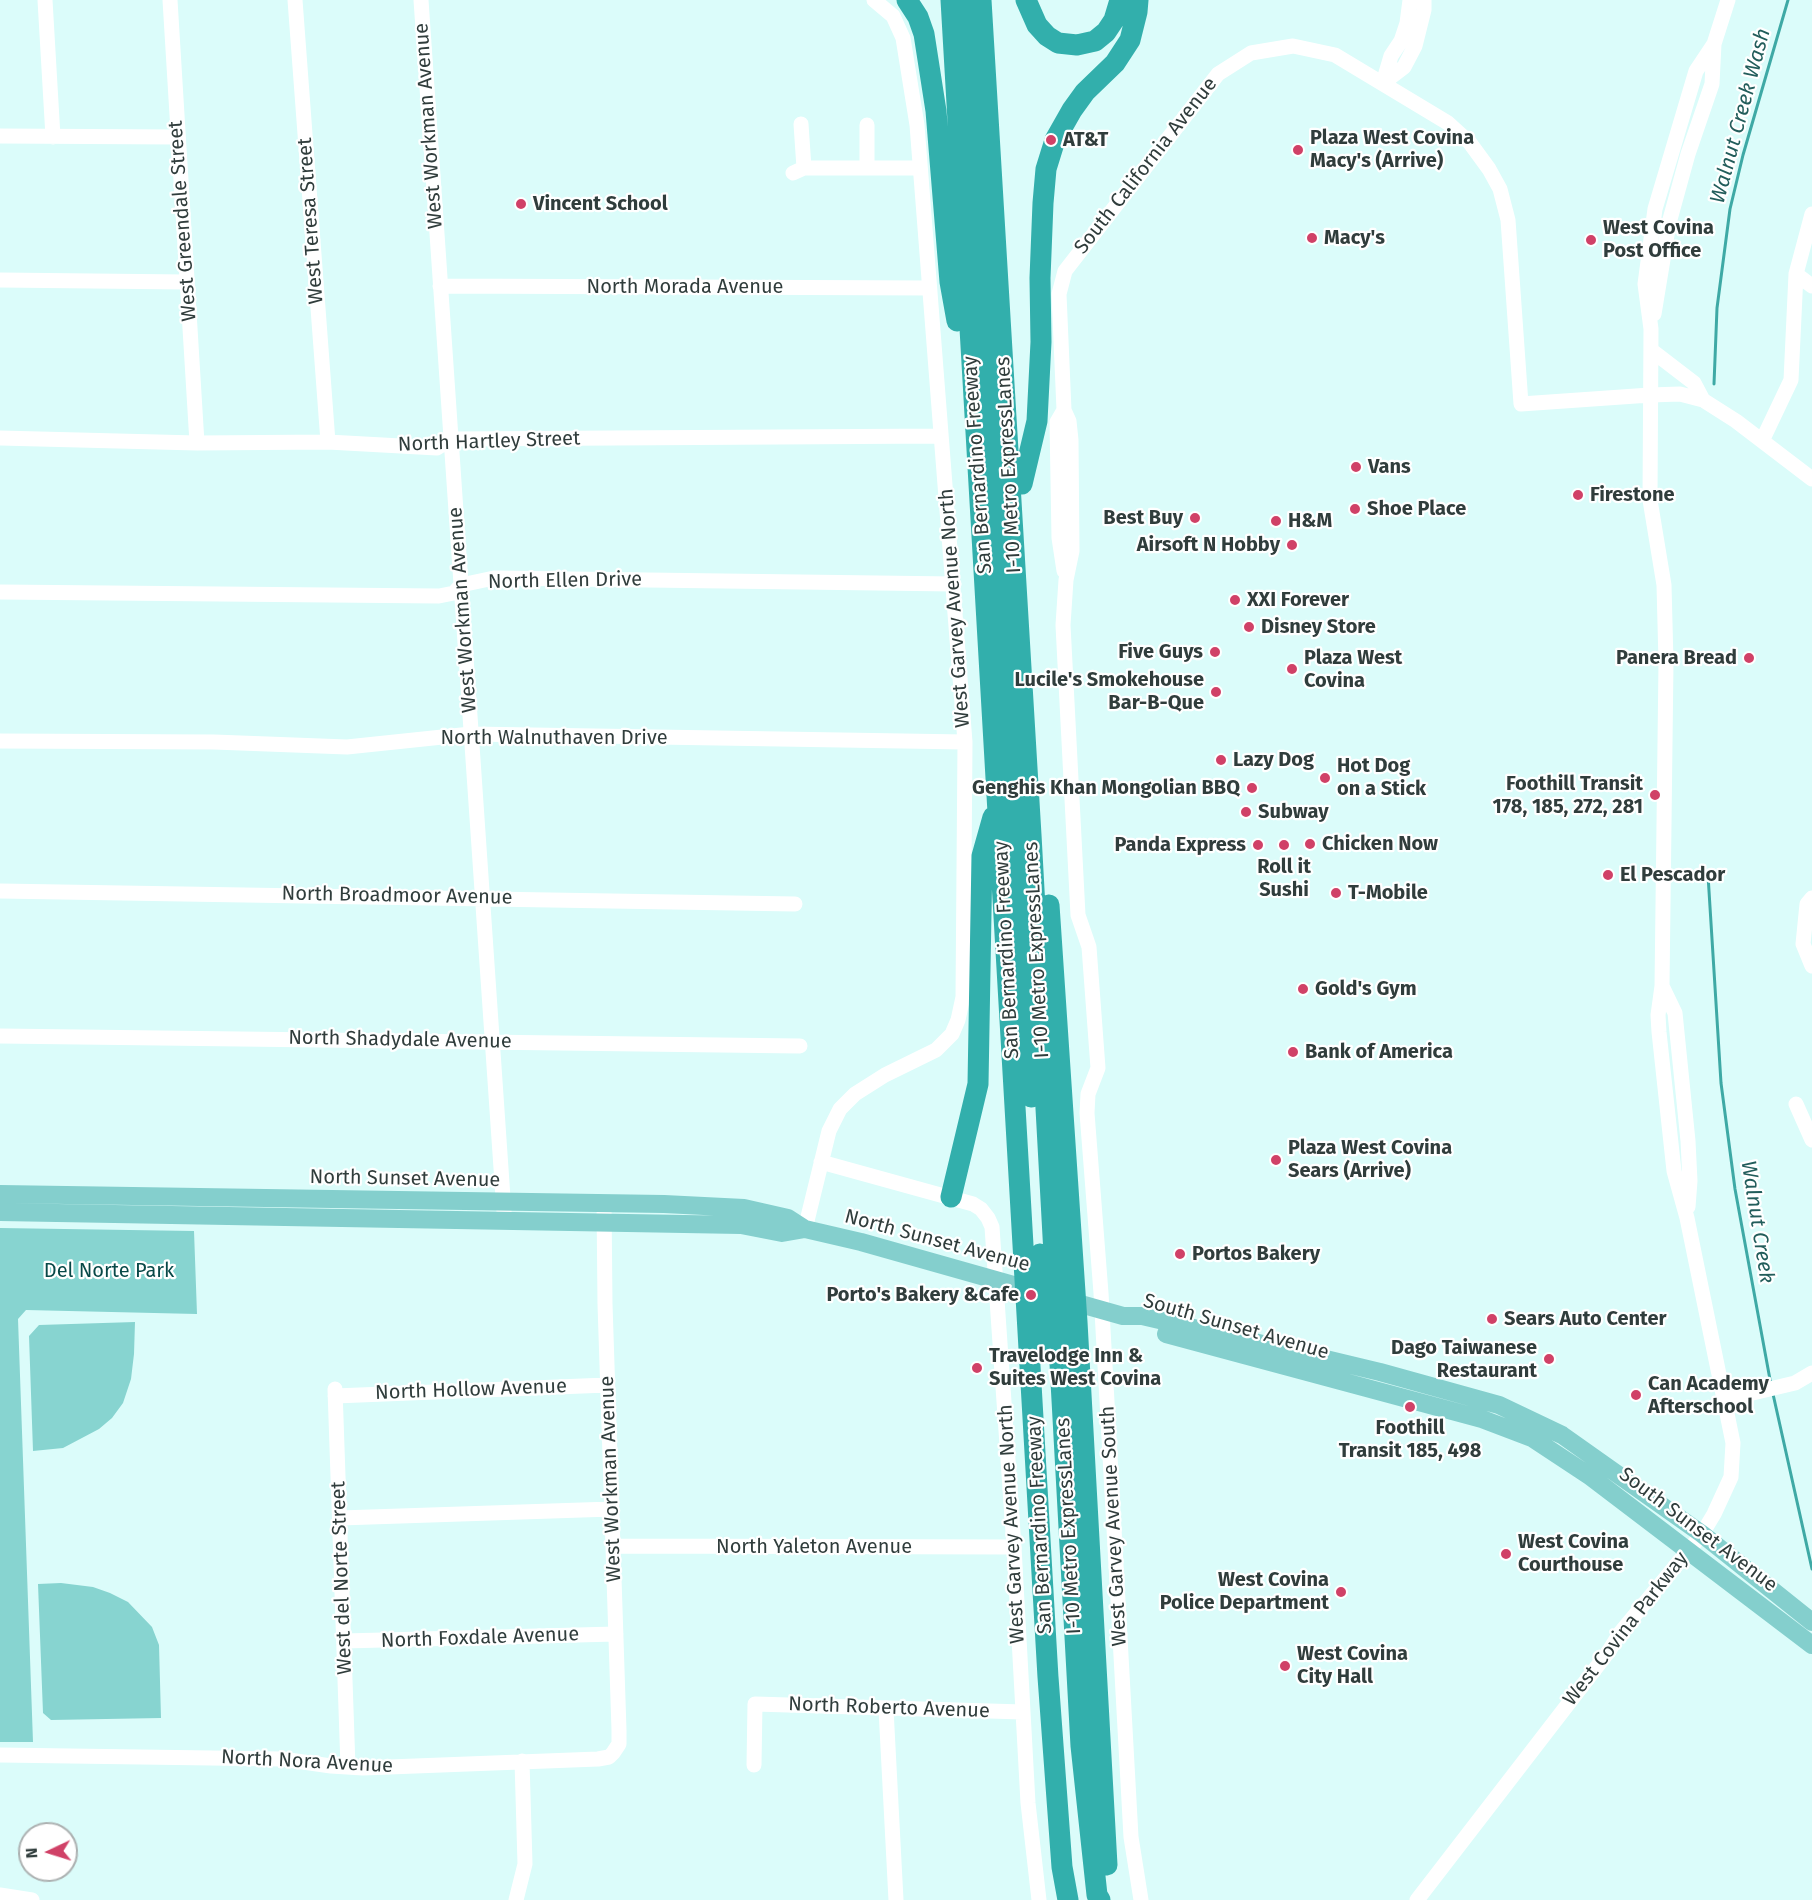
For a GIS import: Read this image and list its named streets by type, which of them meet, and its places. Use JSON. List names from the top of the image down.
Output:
{
  "streets": {
    "highway": ["San Bernardino Freeway", "I-10 Metro ExpressLanes"],
    "main road": ["North Sunset Avenue", "South Sunset Avenue"],
    "street": [
      "West Workman Avenue",
      "South California Avenue",
      "West Greendale Street",
      "West Teresa Street",
      "North Morada Avenue",
      "North Hartley Street",
      "North Ellen Drive",
      "West Garvey Avenue North",
      "North Walnuthaven Drive",
      "North Broadmoor Avenue",
      "North Shadydale Avenue",
      "North Hollow Avenue",
      "West Garvey Avenue South",
      "North Yaleton Avenue",
      "West del Norte Street",
      "West Covina Parkway",
      "North Foxdale Avenue",
      "North Roberto Avenue",
      "North Nora Avenue"
    ]
  },
  "crossings": [
    ["West Workman Avenue", "North Morada Avenue"],
    ["West Workman Avenue", "North Hartley Street"],
    ["West Workman Avenue", "North Ellen Drive"],
    ["West Workman Avenue", "North Walnuthaven Drive"],
    ["West Workman Avenue", "North Broadmoor Avenue"],
    ["West Workman Avenue", "North Shadydale Avenue"],
    ["West Workman Avenue", "North Sunset Avenue"],
    ["West Workman Avenue", "North Hollow Avenue"],
    ["West Workman Avenue", "North Yaleton Avenue"],
    ["West Workman Avenue", "North Foxdale Avenue"],
    ["West Workman Avenue", "North Nora Avenue"],
    ["South California Avenue", "West Garvey Avenue South"],
    ["South California Avenue", "West Covina Parkway"],
    ["West Greendale Street", "North Hartley Street"],
    ["West Teresa Street", "North Hartley Street"],
    ["North Morada Avenue", "West Garvey Avenue North"],
    ["North Hartley Street", "West Garvey Avenue North"],
    ["San Bernardino Freeway", "I-10 Metro ExpressLanes"],
    ["San Bernardino Freeway", "North Sunset Avenue"],
    ["I-10 Metro ExpressLanes", "North Sunset Avenue"],
    ["North Ellen Drive", "West Garvey Avenue North"],
    ["West Garvey Avenue North", "North Walnuthaven Drive"],
    ["West Garvey Avenue North", "North Sunset Avenue"],
    ["West Garvey Avenue North", "North Yaleton Avenue"],
    ["West Garvey Avenue North", "North Roberto Avenue"],
    ["North Sunset Avenue", "South Sunset Avenue"],
    ["South Sunset Avenue", "West Covina Parkway"],
    ["North Hollow Avenue", "West del Norte Street"],
    ["West del Norte Street", "North Foxdale Avenue"],
    ["West del Norte Street", "North Nora Avenue"]
  ],
  "water": ["Walnut Creek Wash", "Walnut Creek"],
  "parks": ["Del Norte Park"],
  "places": [
    "AT&T",
    "Plaza West Covina Macy's (Arrive)",
    "Vincent School",
    "Macy's",
    "West Covina Post Office",
    "Vans",
    "Firestone",
    "Shoe Place",
    "Best Buy",
    "H&M",
    "Airsoft N Hobby",
    "XXI Forever",
    "Disney Store",
    "Five Guys",
    "Panera Bread",
    "Plaza West Covina",
    "Lucile's Smokehouse Bar-B-Que",
    "Lazy Dog",
    "Hot Dog on a Stick",
    "Genghis Khan Mongolian BBQ",
    "Foothill Transit 178, 185, 272, 281",
    "Subway",
    "Chicken Now",
    "Panda Express",
    "Roll it Sushi",
    "El Pescador",
    "T-Mobile",
    "Gold's Gym",
    "Bank of America",
    "Plaza West Covina Sears (Arrive)",
    "Portos Bakery",
    "Porto's Bakery &Cafe",
    "Sears Auto Center",
    "Dago Taiwanese Restaurant",
    "Travelodge Inn & Suites West Covina",
    "Can Academy Afterschool",
    "Foothill Transit 185, 498",
    "West Covina Courthouse",
    "West Covina Police Department",
    "West Covina City Hall"
  ],
  "north": "left"
}
